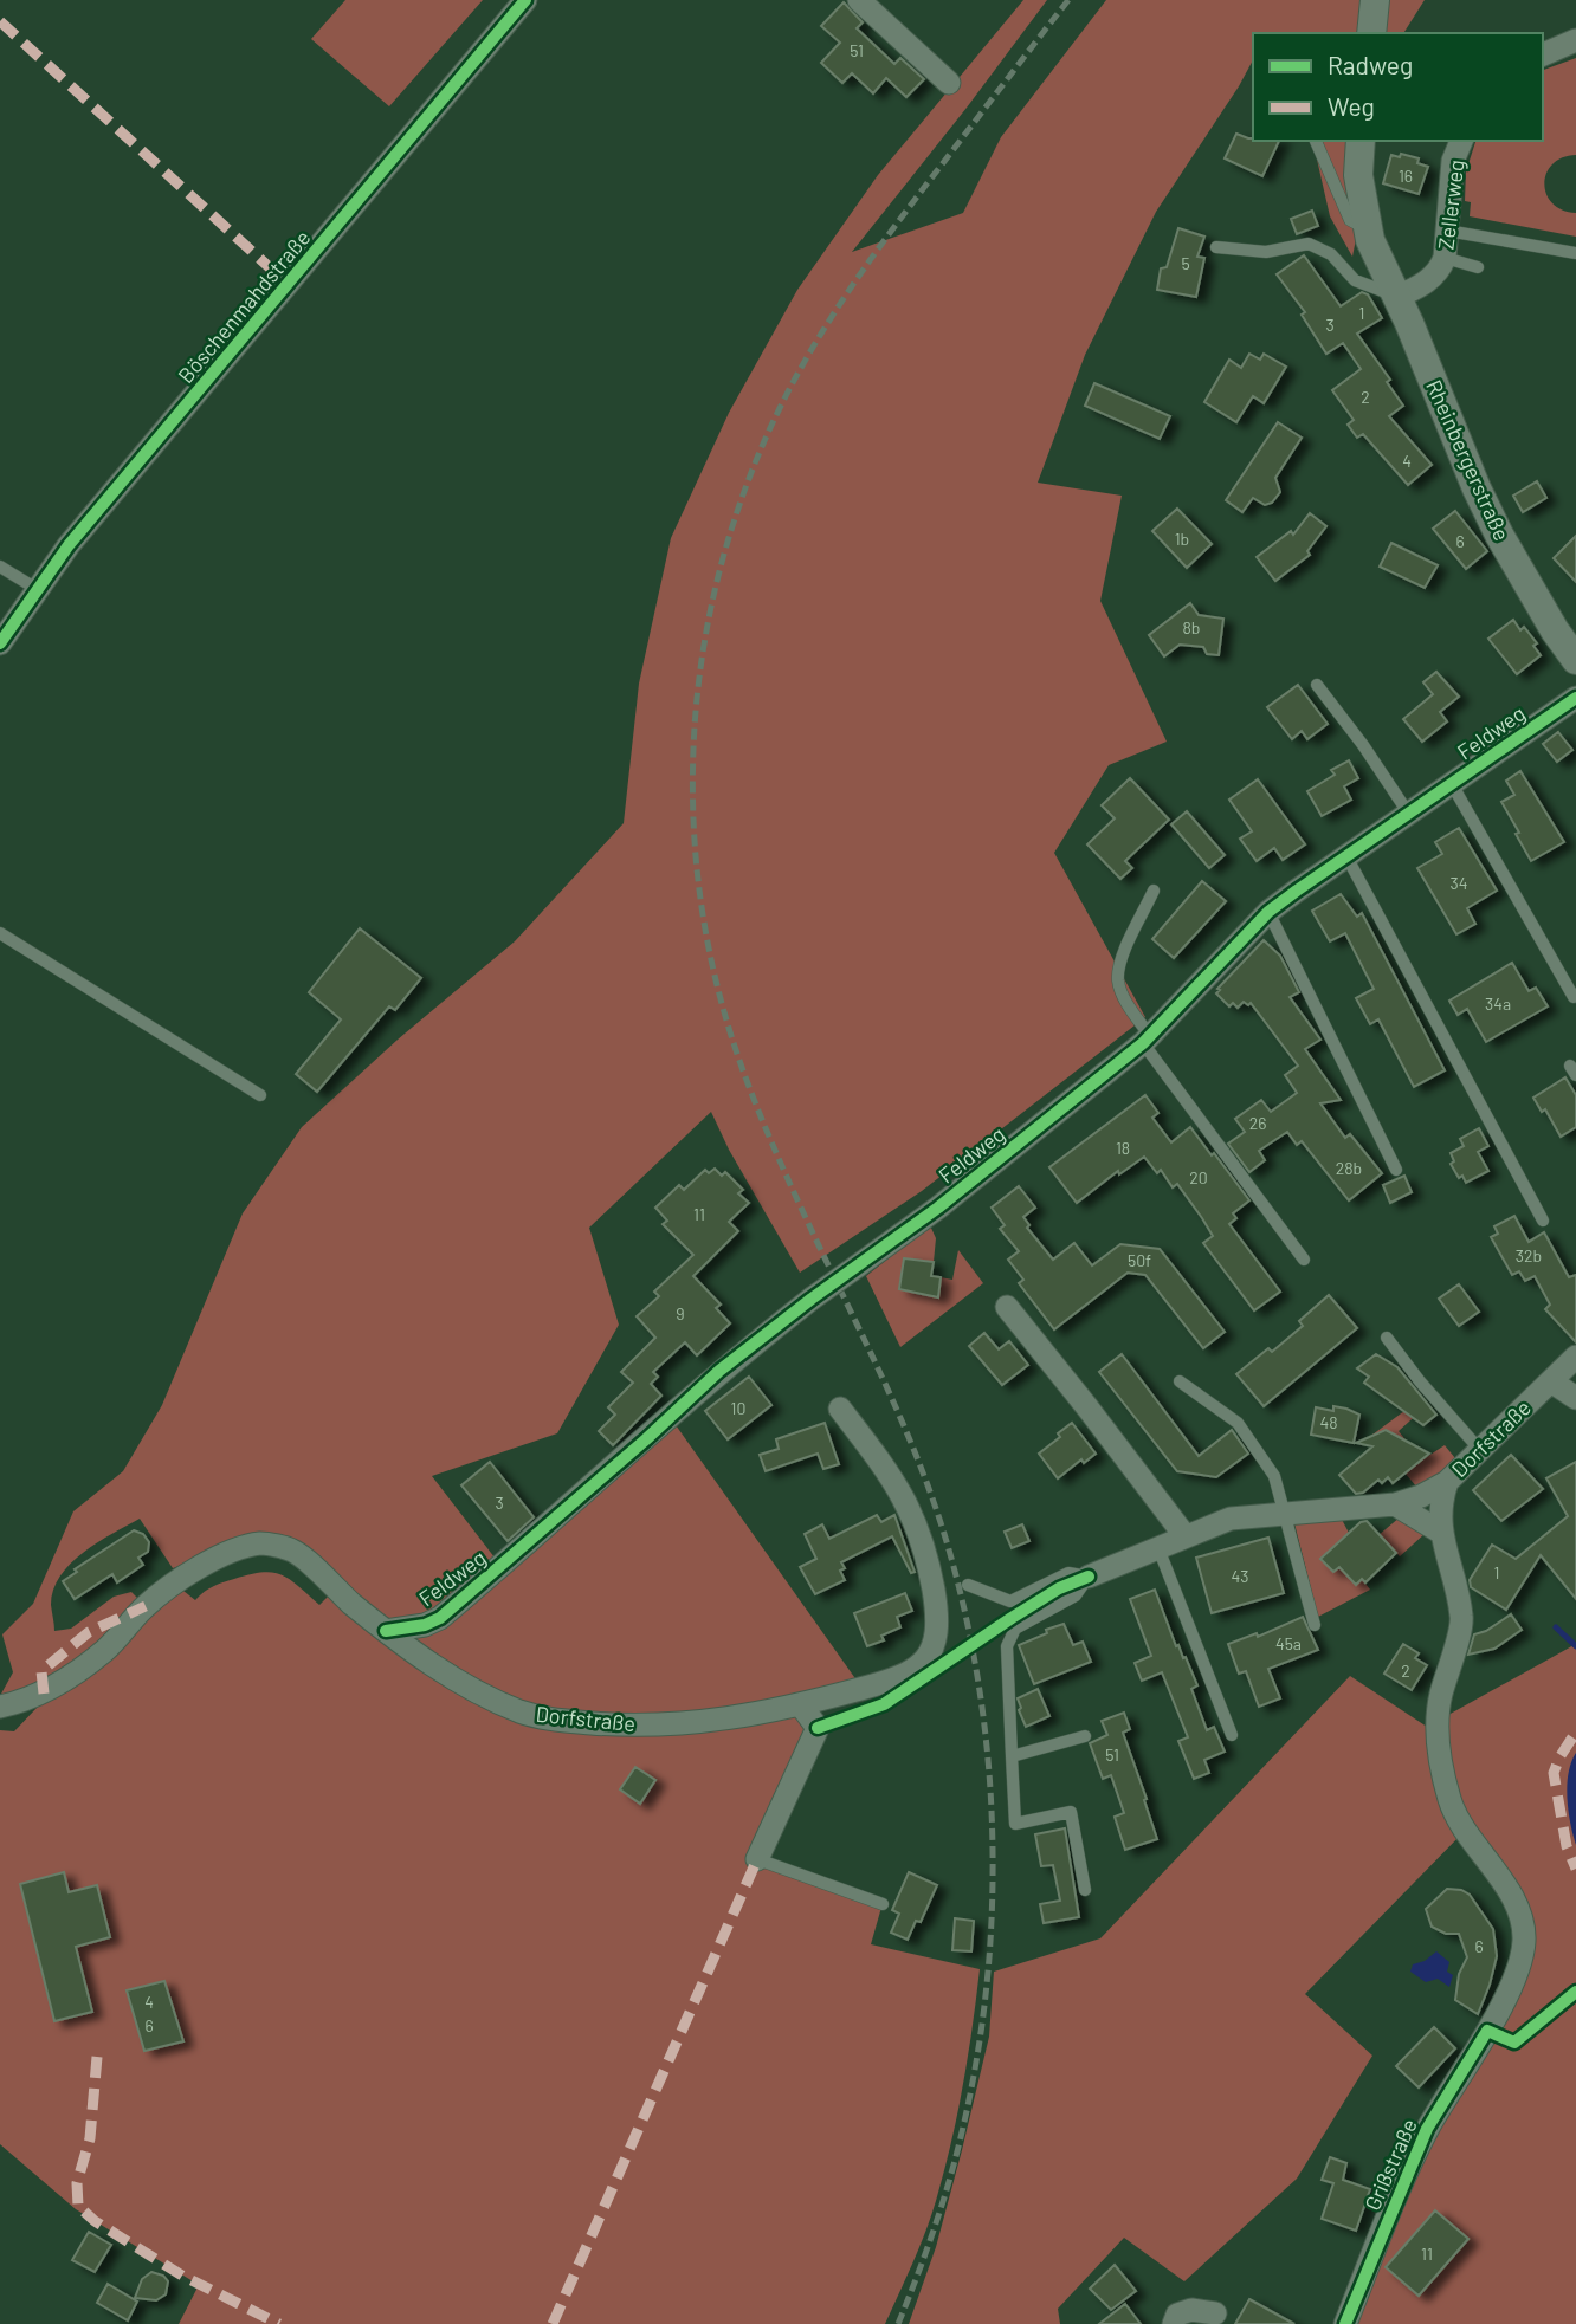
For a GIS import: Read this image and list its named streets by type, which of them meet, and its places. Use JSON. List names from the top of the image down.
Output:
{
  "streets": {
    "street": [
      "Zellerweg",
      "Böschenmahdstraße",
      "Rheinbergerstraße",
      "Feldweg",
      "Dorfstraße",
      "Grißstraße"
    ]
  },
  "crossings": [
    ["Zellerweg", "Rheinbergerstraße"],
    ["Feldweg", "Dorfstraße"],
    ["Dorfstraße", "Grißstraße"]
  ],
  "house_numbers": [
    "51",
    "16",
    "5",
    "1",
    "3",
    "2",
    "4",
    "1b",
    "6",
    "8b",
    "34",
    "34a",
    "26",
    "18",
    "28b",
    "20",
    "11",
    "32b",
    "50f",
    "9",
    "10",
    "48",
    "3",
    "1",
    "43",
    "45a",
    "2",
    "51",
    "6",
    "4",
    "6",
    "11"
  ],
  "legend": ["Radweg", "Weg"]
}
